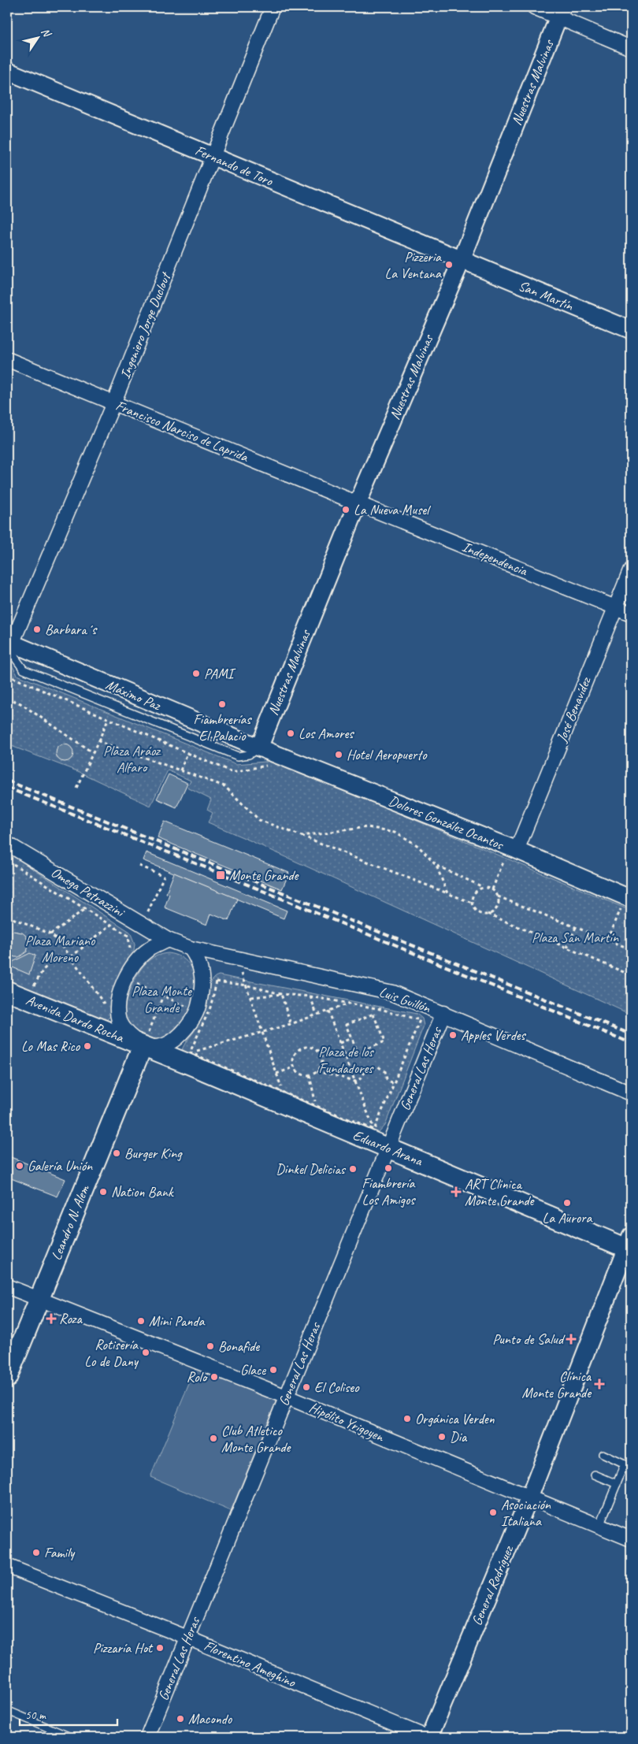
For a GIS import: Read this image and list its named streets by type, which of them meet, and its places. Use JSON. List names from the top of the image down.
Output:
{
  "streets": {
    "main road": ["Avenida Dardo Rocha", "Eduardo Arana", "Leandro N. Alem"],
    "street": [
      "Nuestras Malvinas",
      "Fernando de Toro",
      "San Martín",
      "Ingeniero Jorge Duclout",
      "Francisco Narciso de Laprida",
      "Independencia",
      "Máximo Paz",
      "José Benavídez",
      "Dolores González Ocantos",
      "Omega Petrazzini",
      "Luis Guillón",
      "General Las Heras",
      "Hipólito Yrigoyen",
      "General Rodríguez",
      "Florentino Ameghino"
    ]
  },
  "crossings": [
    ["Nuestras Malvinas", "Fernando de Toro"],
    ["Nuestras Malvinas", "San Martín"],
    ["Nuestras Malvinas", "Francisco Narciso de Laprida"],
    ["Nuestras Malvinas", "Independencia"],
    ["Nuestras Malvinas", "Máximo Paz"],
    ["Nuestras Malvinas", "Dolores González Ocantos"],
    ["Fernando de Toro", "San Martín"],
    ["Fernando de Toro", "Ingeniero Jorge Duclout"],
    ["Ingeniero Jorge Duclout", "Francisco Narciso de Laprida"],
    ["Ingeniero Jorge Duclout", "Máximo Paz"],
    ["Francisco Narciso de Laprida", "Independencia"],
    ["Independencia", "José Benavídez"],
    ["Máximo Paz", "Dolores González Ocantos"],
    ["José Benavídez", "Dolores González Ocantos"],
    ["Omega Petrazzini", "Luis Guillón"],
    ["Luis Guillón", "General Las Heras"],
    ["Avenida Dardo Rocha", "Eduardo Arana"],
    ["Avenida Dardo Rocha", "Leandro N. Alem"],
    ["General Las Heras", "Eduardo Arana"],
    ["General Las Heras", "Hipólito Yrigoyen"],
    ["General Las Heras", "Florentino Ameghino"],
    ["Eduardo Arana", "Leandro N. Alem"],
    ["Eduardo Arana", "General Rodríguez"],
    ["Leandro N. Alem", "Hipólito Yrigoyen"],
    ["Hipólito Yrigoyen", "General Rodríguez"]
  ],
  "parks": [
    "Plaza Aráoz Alfaro",
    "Plaza San Martín",
    "Plaza Mariano Moreno",
    "Plaza Monte Grande",
    "Plaza de los Fundadores"
  ],
  "places": {
    "other": [
      "Pizzeria La Ventana",
      "La Nueva Musel",
      "Barbara´s",
      "PAMI",
      "Fiambrerías El Palacio",
      "Los Amores",
      "Hotel Aeropuerto",
      "Apples Verdes",
      "Lo Mas Rico",
      "Burger King",
      "Galería Unión",
      "Fiambrería Los Amigos",
      "Dinkel Delicias",
      "Nation Bank",
      "La Aurora",
      "Mini Panda",
      "Bonafide",
      "Rotisería Lo de Dany",
      "Glace",
      "Rolo",
      "El Coliseo",
      "Orgánica Verden",
      "Dia",
      "Club Atletico Monte Grande",
      "Asociación Italiana",
      "Family",
      "Pizzaría Hot",
      "Macondo"
    ],
    "transit": ["Monte Grande"],
    "health": [
      "ART Clinica Monte Grande",
      "Roza",
      "Punto de Salud",
      "Clínica Monte Grande"
    ]
  },
  "scale_bar": "50 m",
  "north": "top right"
}
